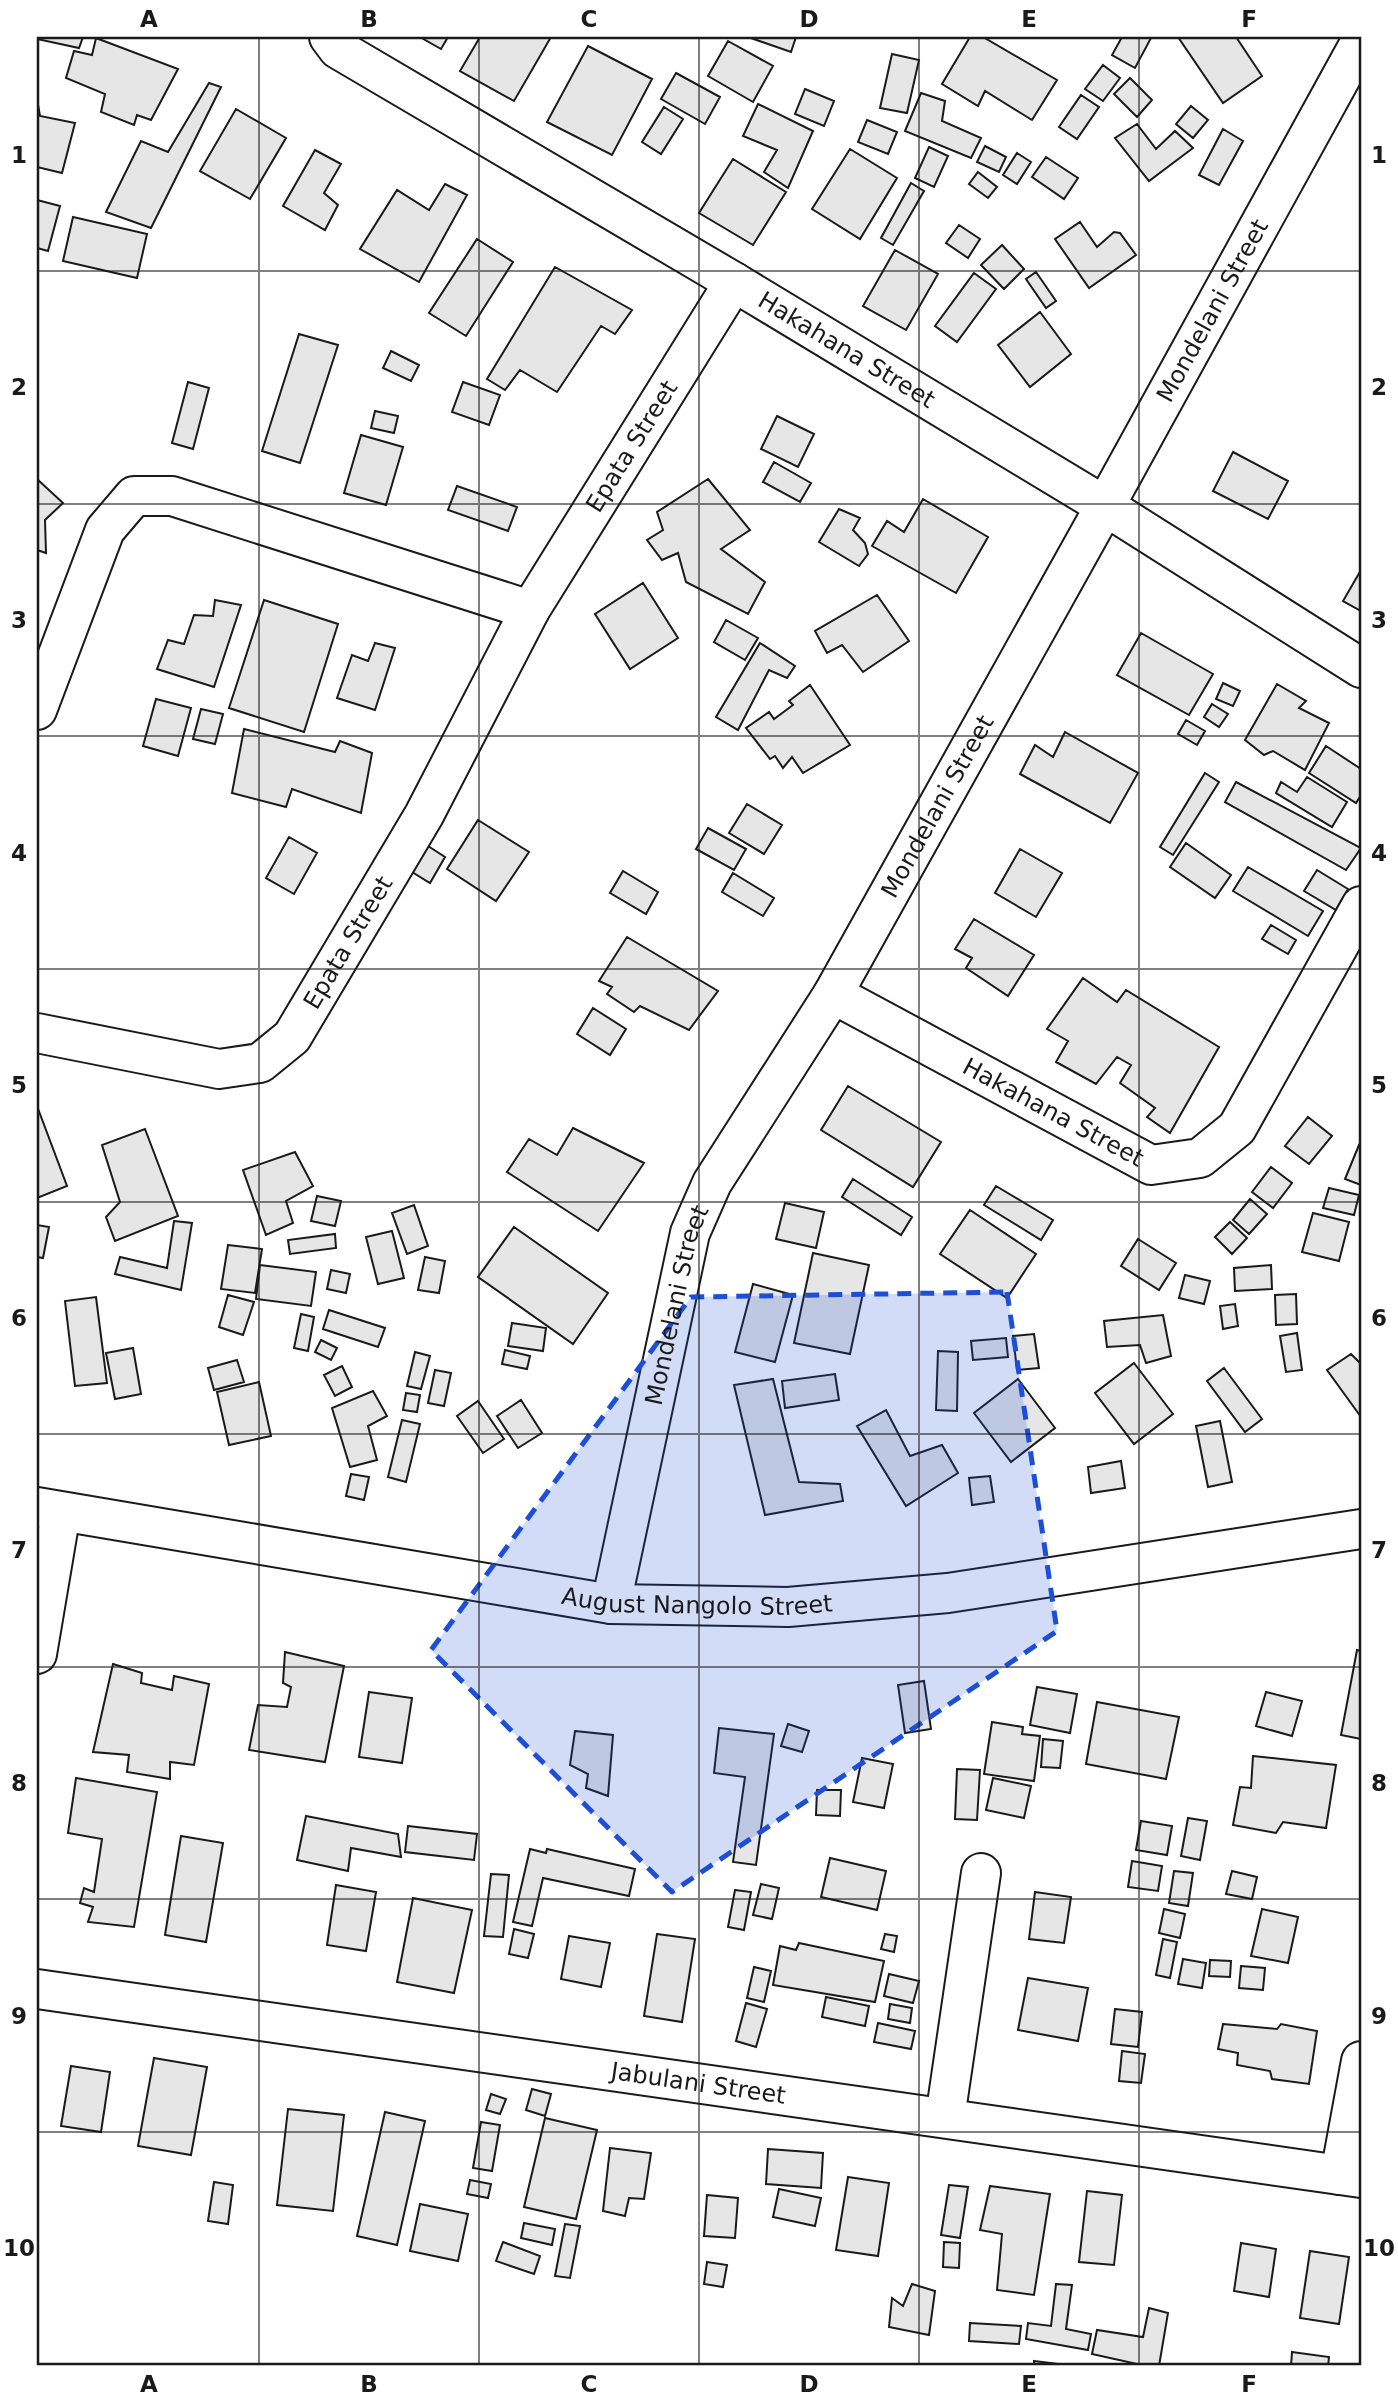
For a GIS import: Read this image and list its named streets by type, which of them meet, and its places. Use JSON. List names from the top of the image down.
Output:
{
  "streets": {
    "street": [
      "Mondelani Street",
      "Hakahana Street",
      "Epata Street",
      "August Nangolo Street",
      "Jabulani Street"
    ]
  },
  "crossings": [
    ["Mondelani Street", "Hakahana Street"],
    ["Mondelani Street", "August Nangolo Street"],
    ["Hakahana Street", "Epata Street"]
  ],
  "grid": {
    "columns": [
      "A",
      "B",
      "C",
      "D",
      "E",
      "F"
    ],
    "rows": [
      "1",
      "2",
      "3",
      "4",
      "5",
      "6",
      "7",
      "8",
      "9",
      "10"
    ]
  }
}
